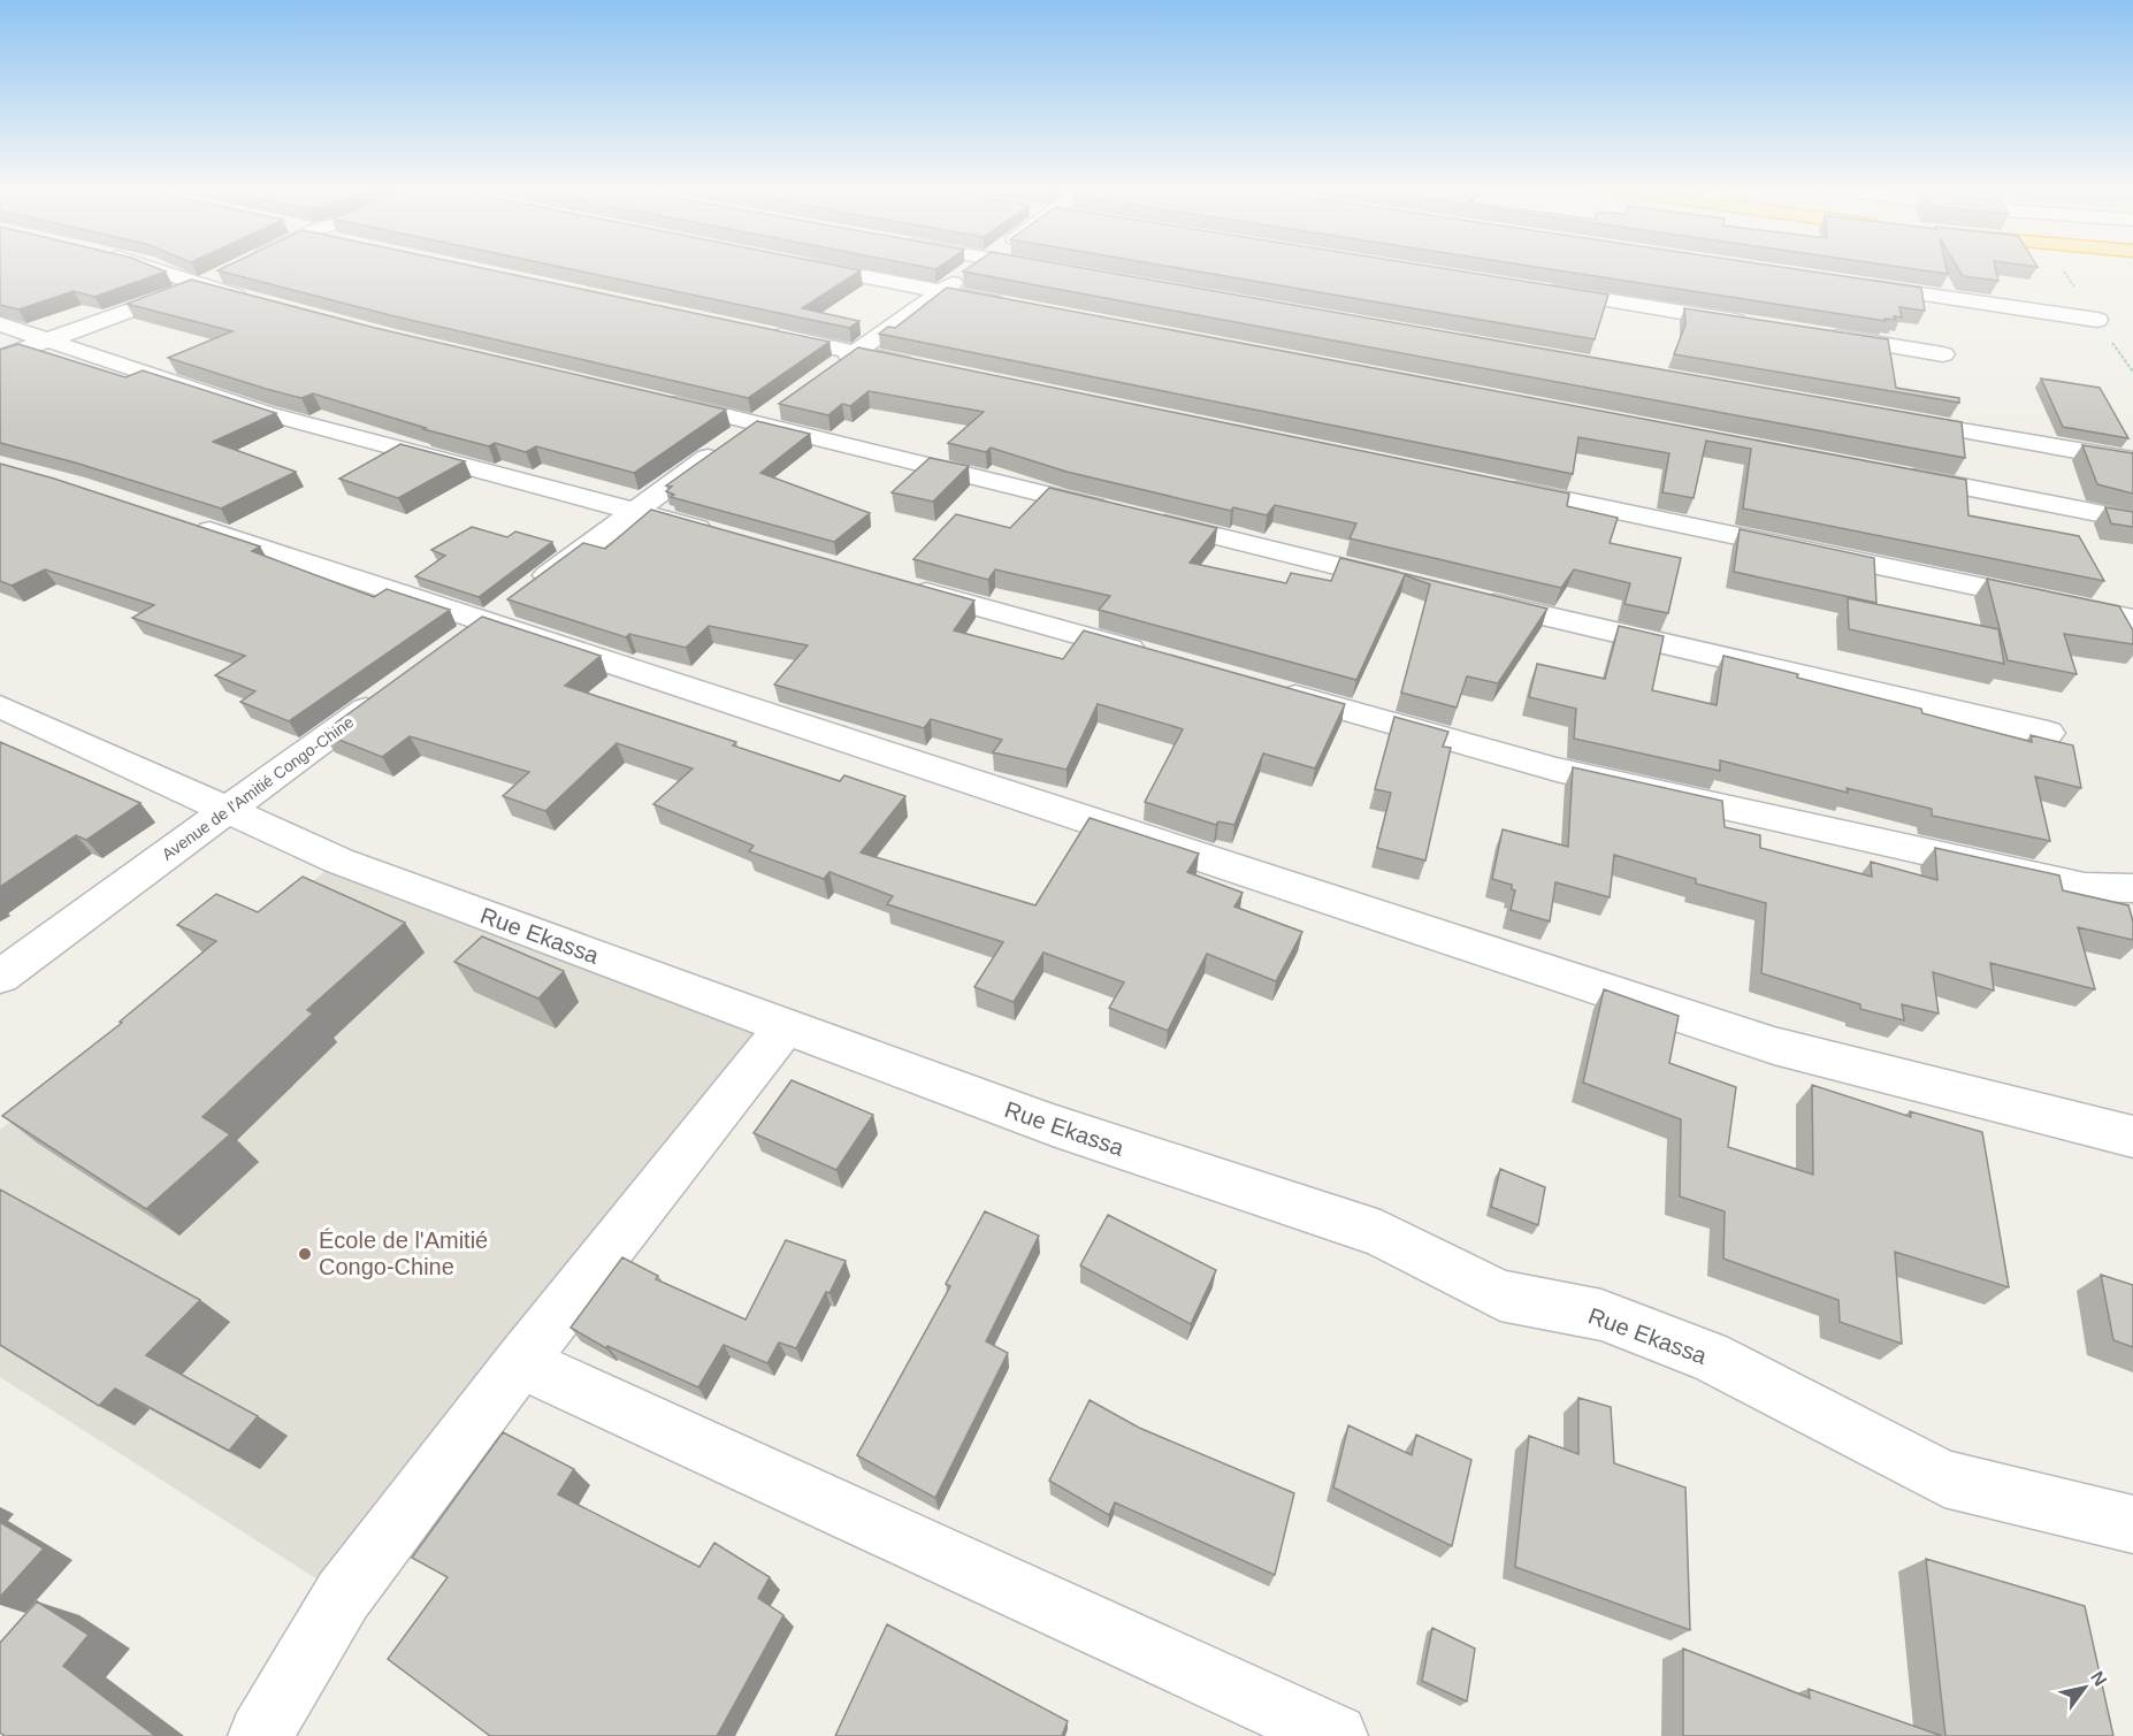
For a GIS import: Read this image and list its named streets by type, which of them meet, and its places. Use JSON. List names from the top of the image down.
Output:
{
  "streets": {
    "street": ["Avenue de l'Amitié Congo-Chine", "Rue Ekassa"]
  },
  "crossings": [
    ["Avenue de l'Amitié Congo-Chine", "Rue Ekassa"]
  ],
  "places": ["École de l'Amitié Congo-Chine"],
  "north": "top right"
}
